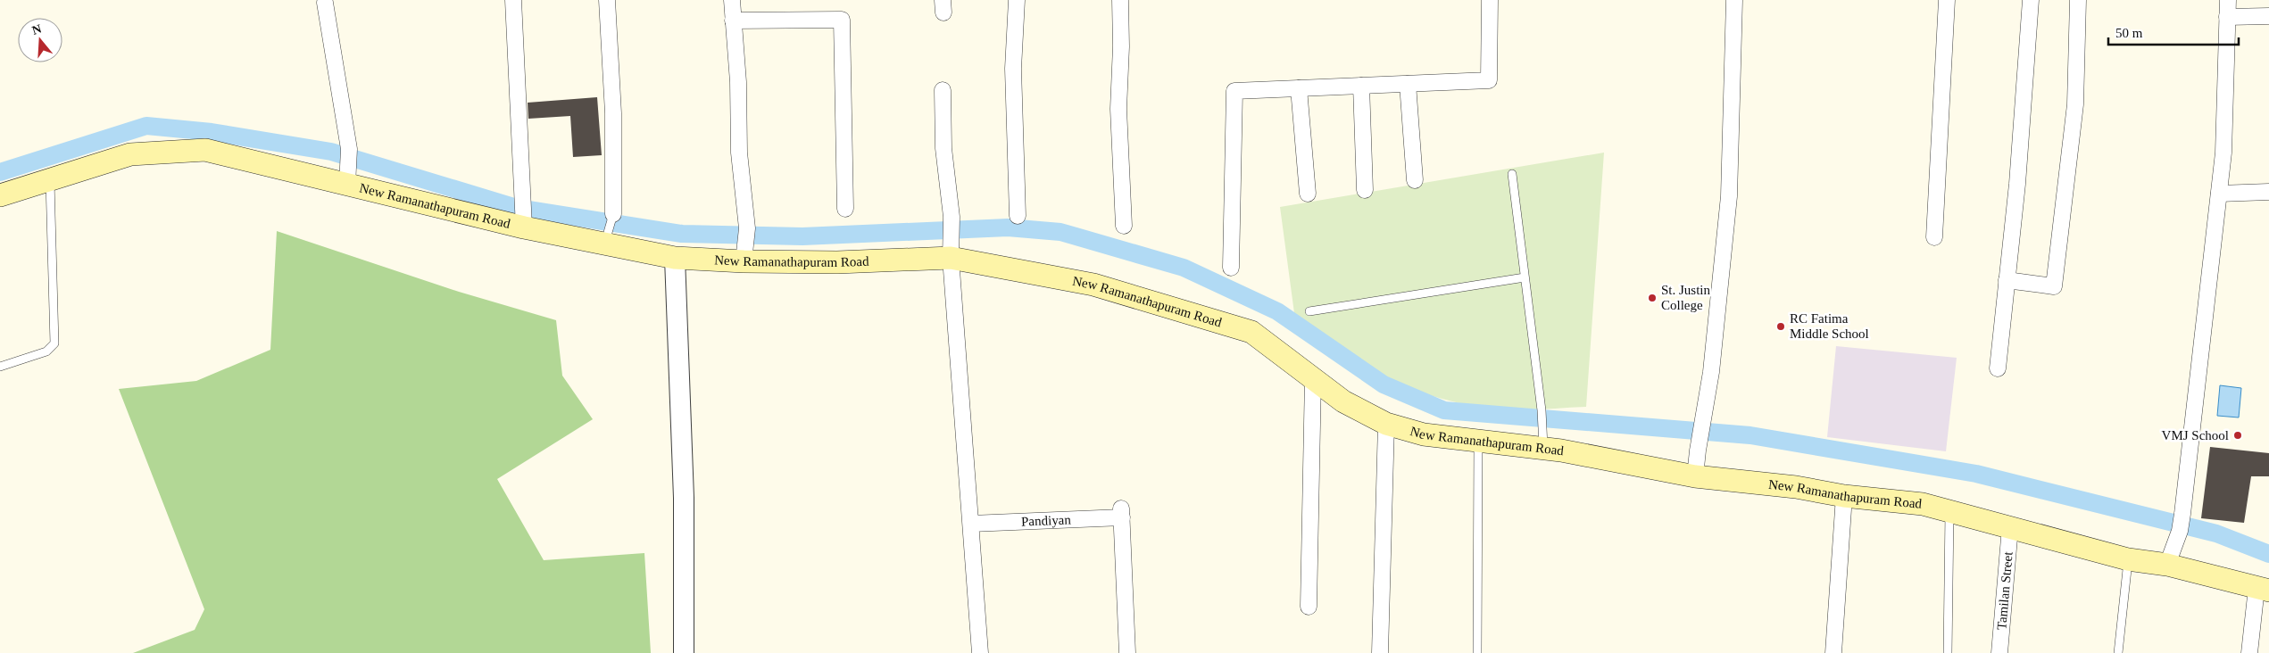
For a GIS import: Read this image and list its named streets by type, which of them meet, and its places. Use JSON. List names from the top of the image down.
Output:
{
  "streets": {
    "main road": ["New Ramanathapuram Road"],
    "street": ["Pandiyan", "Tamilan Street"]
  },
  "crossings": [
    ["New Ramanathapuram Road", "Tamilan Street"]
  ],
  "places": ["St. Justin College", "RC Fatima Middle School", "VMJ School"],
  "scale_bar": "50 m",
  "north": "top"
}
